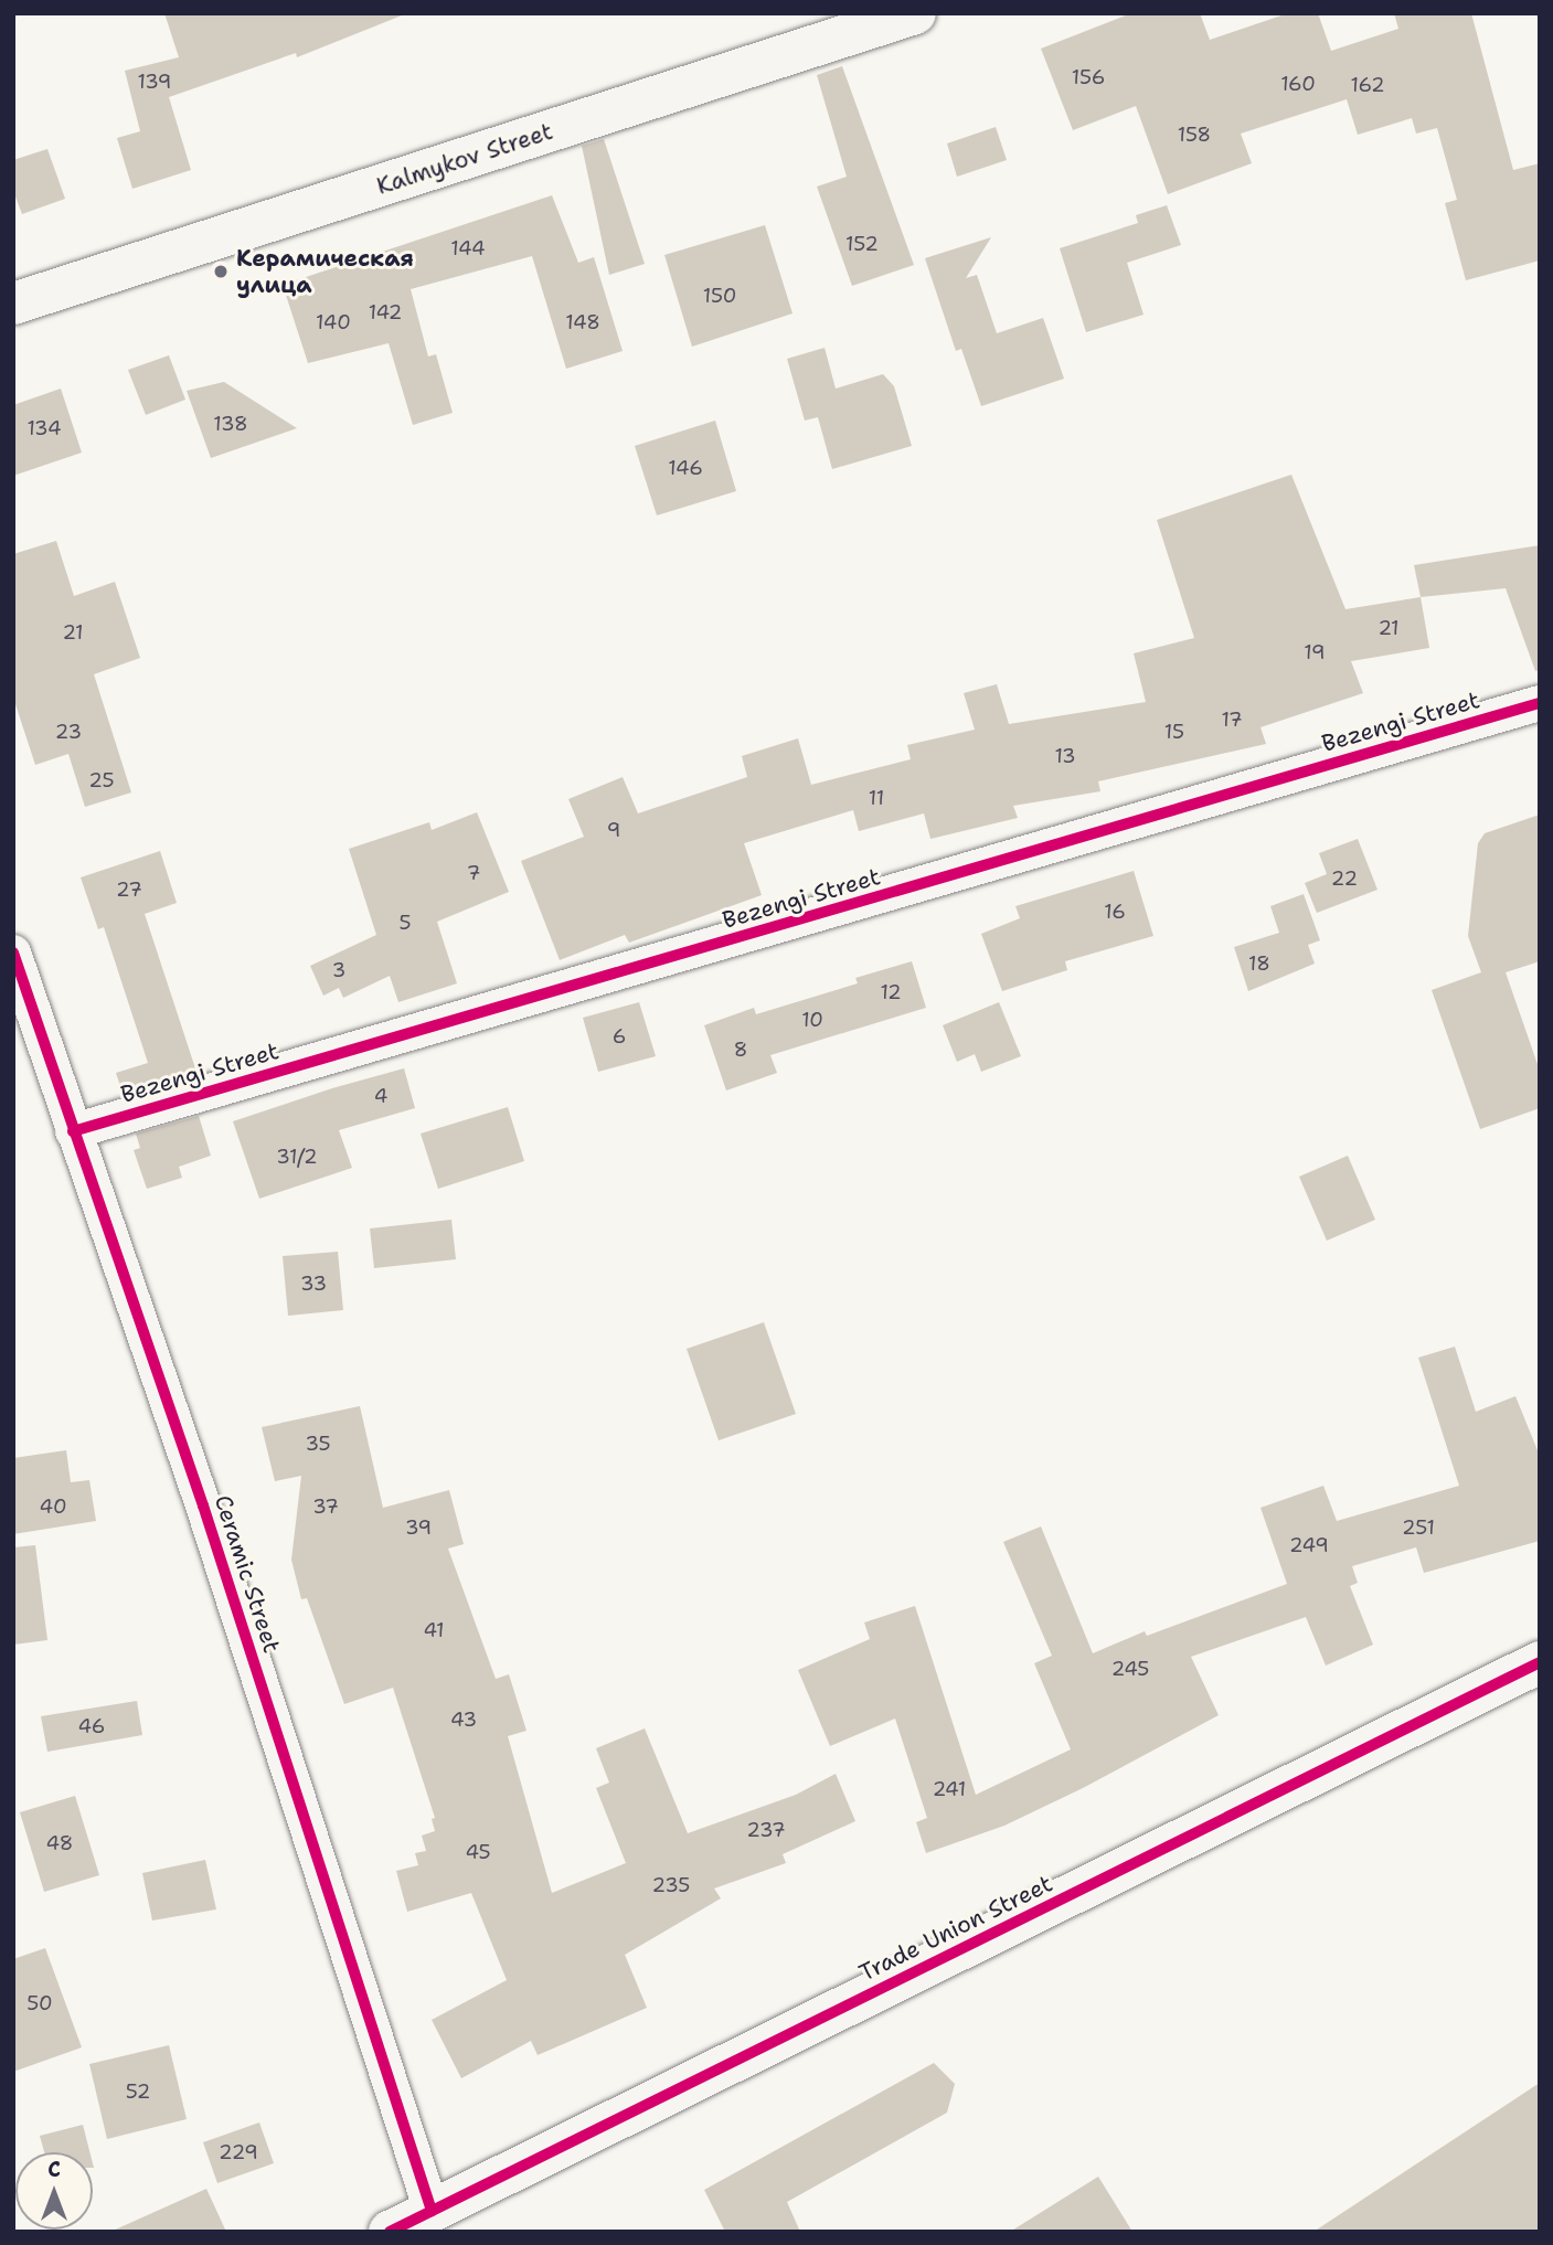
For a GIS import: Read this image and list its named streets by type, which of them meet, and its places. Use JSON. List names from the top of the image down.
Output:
{
  "streets": {
    "street": [
      "Kalmykov Street",
      "Bezengi Street",
      "Ceramic Street",
      "Trade Union Street"
    ]
  },
  "crossings": [
    ["Bezengi Street", "Ceramic Street"],
    ["Ceramic Street", "Trade Union Street"]
  ],
  "places": ["Керамическая улица"],
  "house_numbers": [
    "156",
    "139",
    "160",
    "162",
    "158",
    "152",
    "144",
    "150",
    "142",
    "140",
    "148",
    "138",
    "134",
    "146",
    "21",
    "21",
    "19",
    "17",
    "23",
    "15",
    "13",
    "25",
    "11",
    "9",
    "7",
    "22",
    "27",
    "16",
    "5",
    "18",
    "3",
    "12",
    "10",
    "6",
    "8",
    "4",
    "31/2",
    "33",
    "35",
    "40",
    "37",
    "39",
    "251",
    "249",
    "41",
    "245",
    "43",
    "46",
    "241",
    "237",
    "48",
    "45",
    "235",
    "50",
    "52",
    "229"
  ],
  "north": "top"
}
